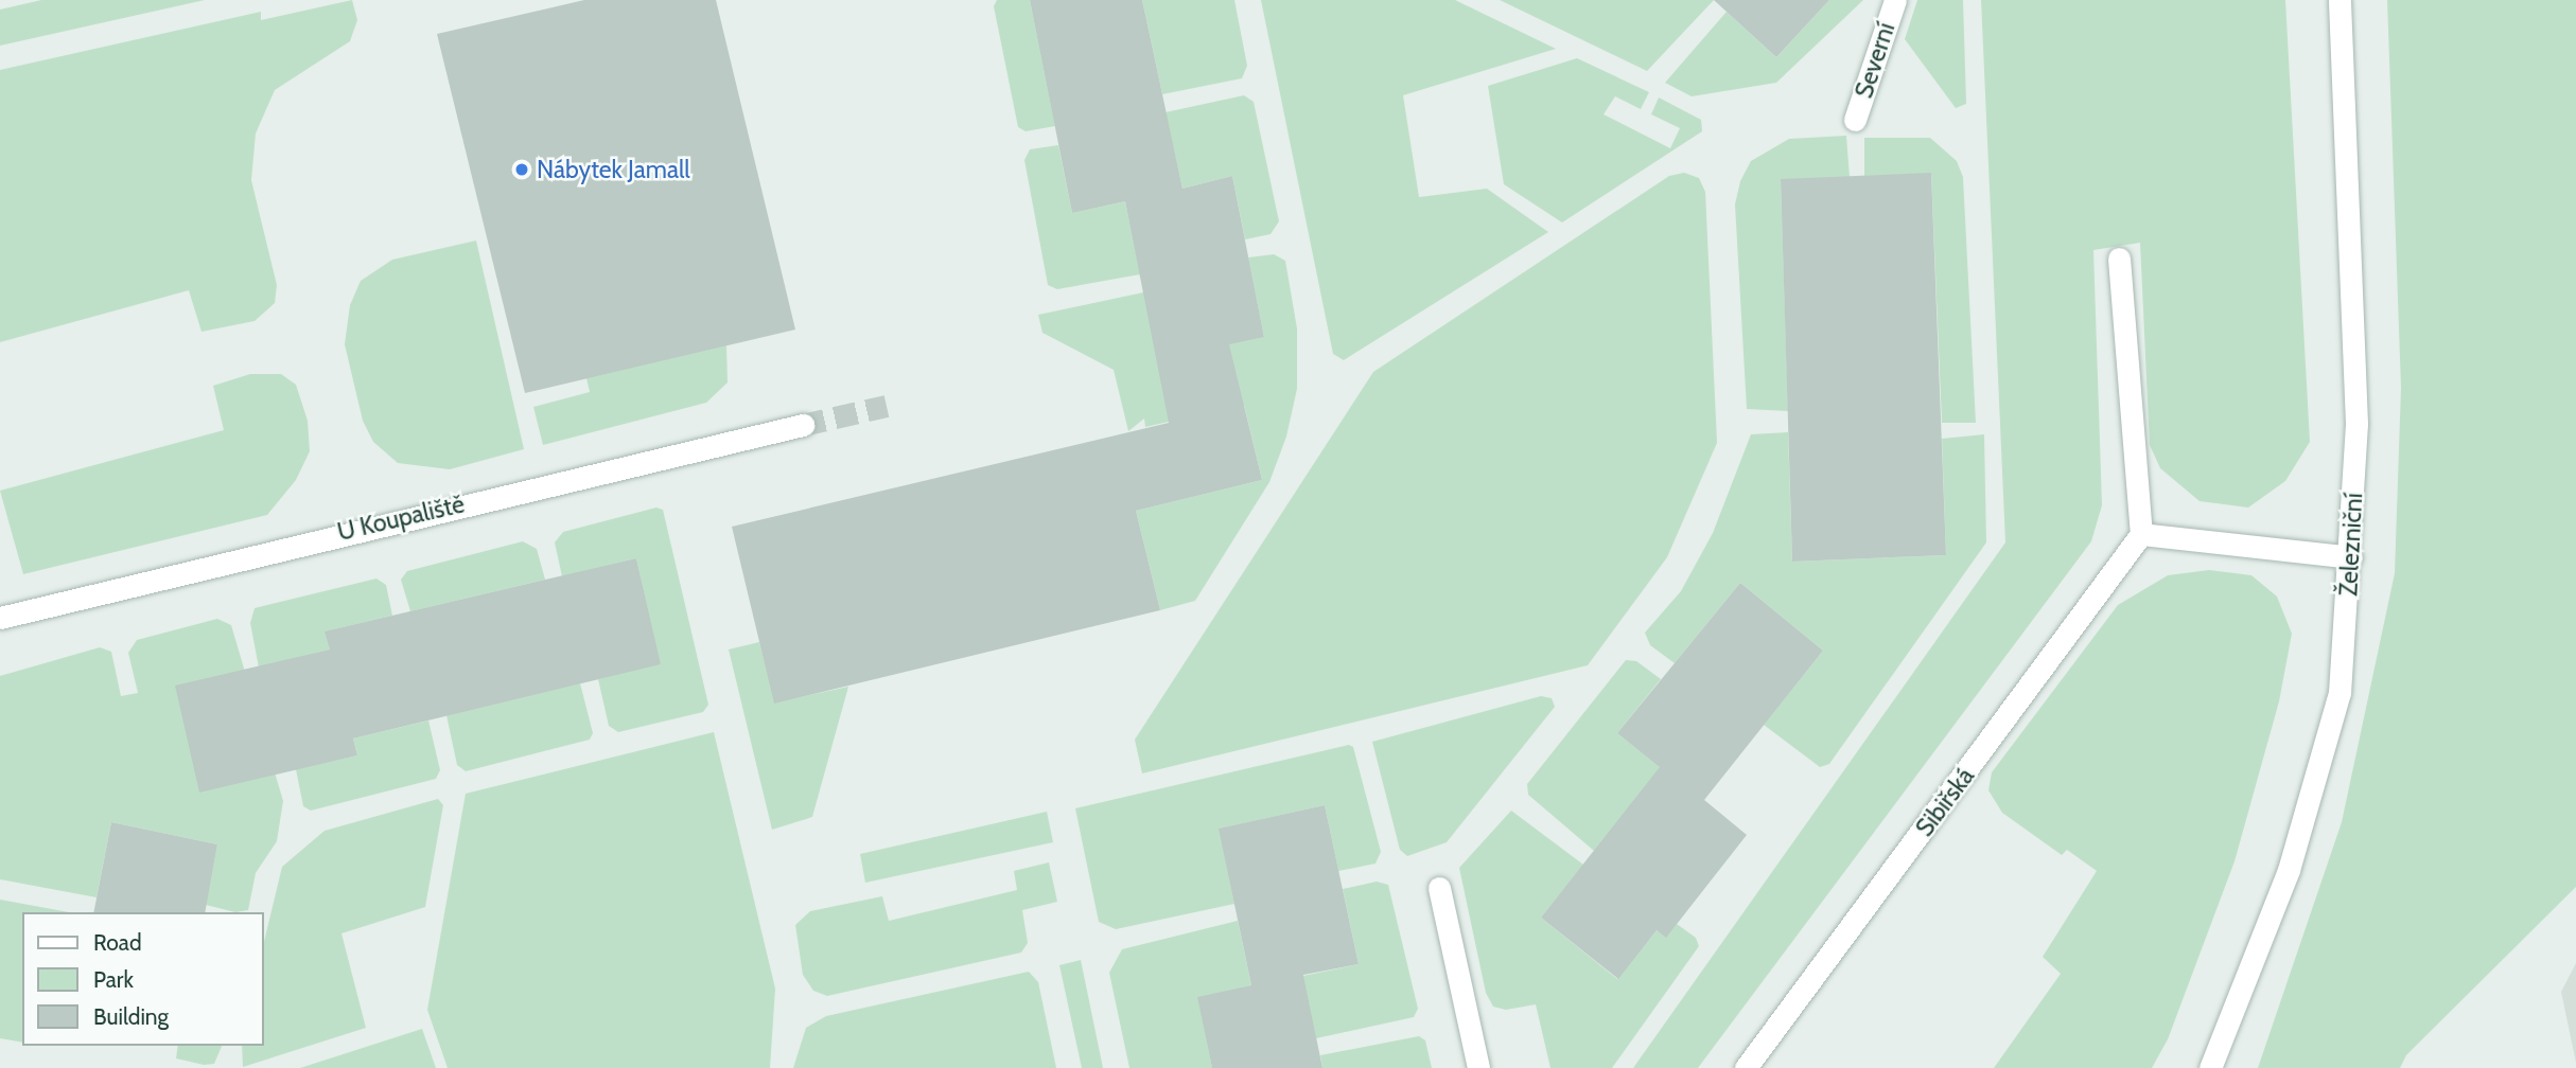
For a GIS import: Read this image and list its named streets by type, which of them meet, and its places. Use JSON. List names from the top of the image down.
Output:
{
  "streets": {
    "street": [
      "Severní",
      "U Koupaliště",
      "Železniční",
      "Sibiřská"
    ]
  },
  "places": ["Nábytek Jamall"],
  "legend": ["Road", "Park", "Building"]
}
